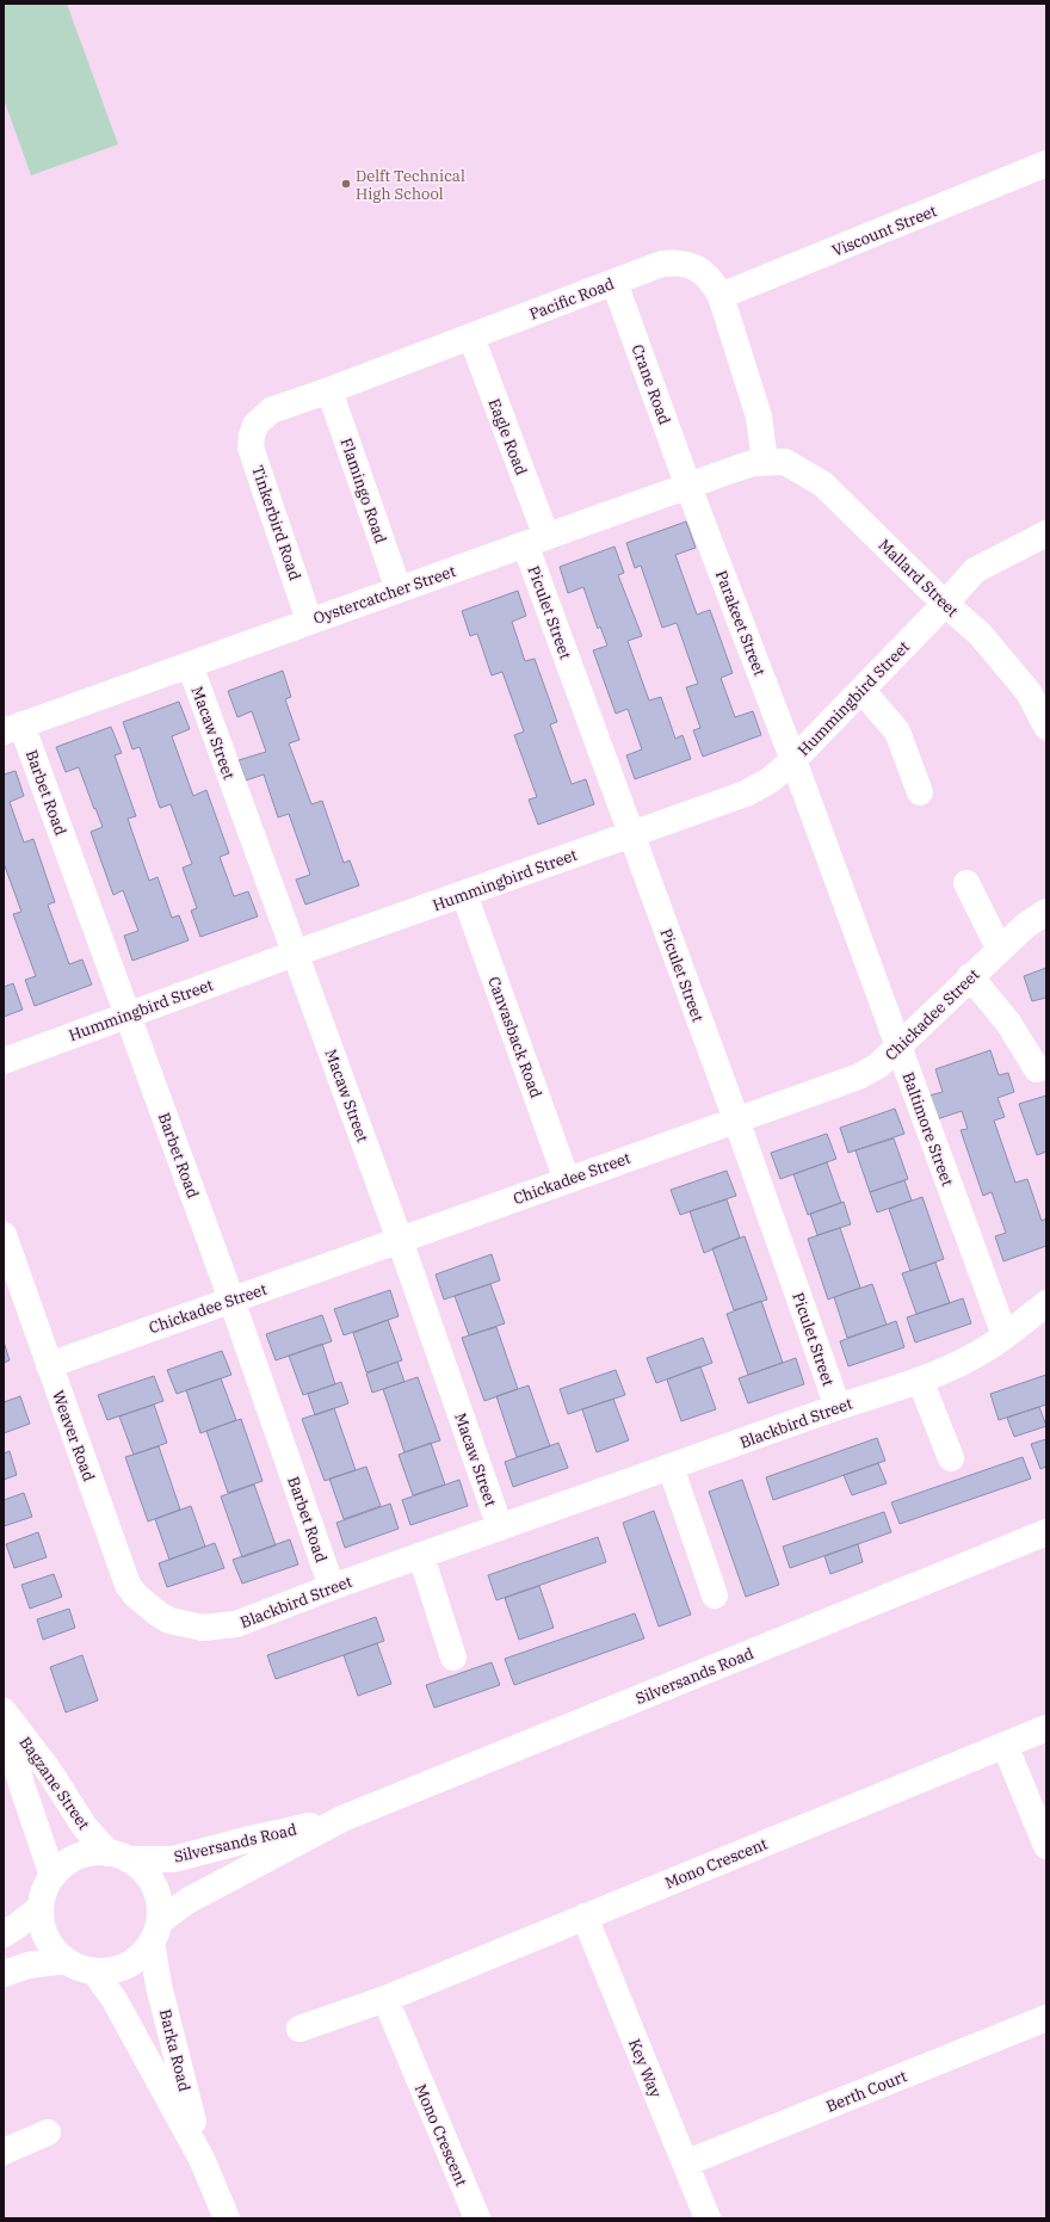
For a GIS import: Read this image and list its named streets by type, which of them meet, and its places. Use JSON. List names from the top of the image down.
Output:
{
  "streets": {
    "street": [
      "Viscount Street",
      "Pacific Road",
      "Crane Road",
      "Eagle Road",
      "Flamingo Road",
      "Tinkerbird Road",
      "Mallard Street",
      "Oystercatcher Street",
      "Piculet Street",
      "Parakeet Street",
      "Hummingbird Street",
      "Macaw Street",
      "Barbet Road",
      "Chickadee Street",
      "Canvasback Road",
      "Baltimore Street",
      "Blackbird Street",
      "Weaver Road",
      "Silversands Road",
      "Bagzane Street",
      "Mono Crescent",
      "Barka Road",
      "Key Way",
      "Berth Court"
    ]
  },
  "crossings": [
    ["Viscount Street", "Pacific Road"],
    ["Pacific Road", "Crane Road"],
    ["Pacific Road", "Eagle Road"],
    ["Pacific Road", "Flamingo Road"],
    ["Pacific Road", "Tinkerbird Road"],
    ["Pacific Road", "Mallard Street"],
    ["Pacific Road", "Oystercatcher Street"],
    ["Crane Road", "Oystercatcher Street"],
    ["Crane Road", "Parakeet Street"],
    ["Eagle Road", "Oystercatcher Street"],
    ["Eagle Road", "Piculet Street"],
    ["Flamingo Road", "Oystercatcher Street"],
    ["Tinkerbird Road", "Oystercatcher Street"],
    ["Mallard Street", "Oystercatcher Street"],
    ["Mallard Street", "Hummingbird Street"],
    ["Oystercatcher Street", "Piculet Street"],
    ["Oystercatcher Street", "Parakeet Street"],
    ["Oystercatcher Street", "Macaw Street"],
    ["Oystercatcher Street", "Barbet Road"],
    ["Piculet Street", "Hummingbird Street"],
    ["Piculet Street", "Chickadee Street"],
    ["Piculet Street", "Blackbird Street"],
    ["Parakeet Street", "Hummingbird Street"],
    ["Parakeet Street", "Baltimore Street"],
    ["Hummingbird Street", "Macaw Street"],
    ["Hummingbird Street", "Barbet Road"],
    ["Hummingbird Street", "Canvasback Road"],
    ["Hummingbird Street", "Baltimore Street"],
    ["Macaw Street", "Chickadee Street"],
    ["Macaw Street", "Blackbird Street"],
    ["Barbet Road", "Chickadee Street"],
    ["Barbet Road", "Blackbird Street"],
    ["Chickadee Street", "Canvasback Road"],
    ["Chickadee Street", "Baltimore Street"],
    ["Chickadee Street", "Weaver Road"],
    ["Baltimore Street", "Blackbird Street"],
    ["Blackbird Street", "Weaver Road"],
    ["Silversands Road", "Bagzane Street"],
    ["Silversands Road", "Barka Road"],
    ["Bagzane Street", "Barka Road"],
    ["Mono Crescent", "Key Way"],
    ["Key Way", "Berth Court"]
  ],
  "places": ["Delft Technical High School"]
}
